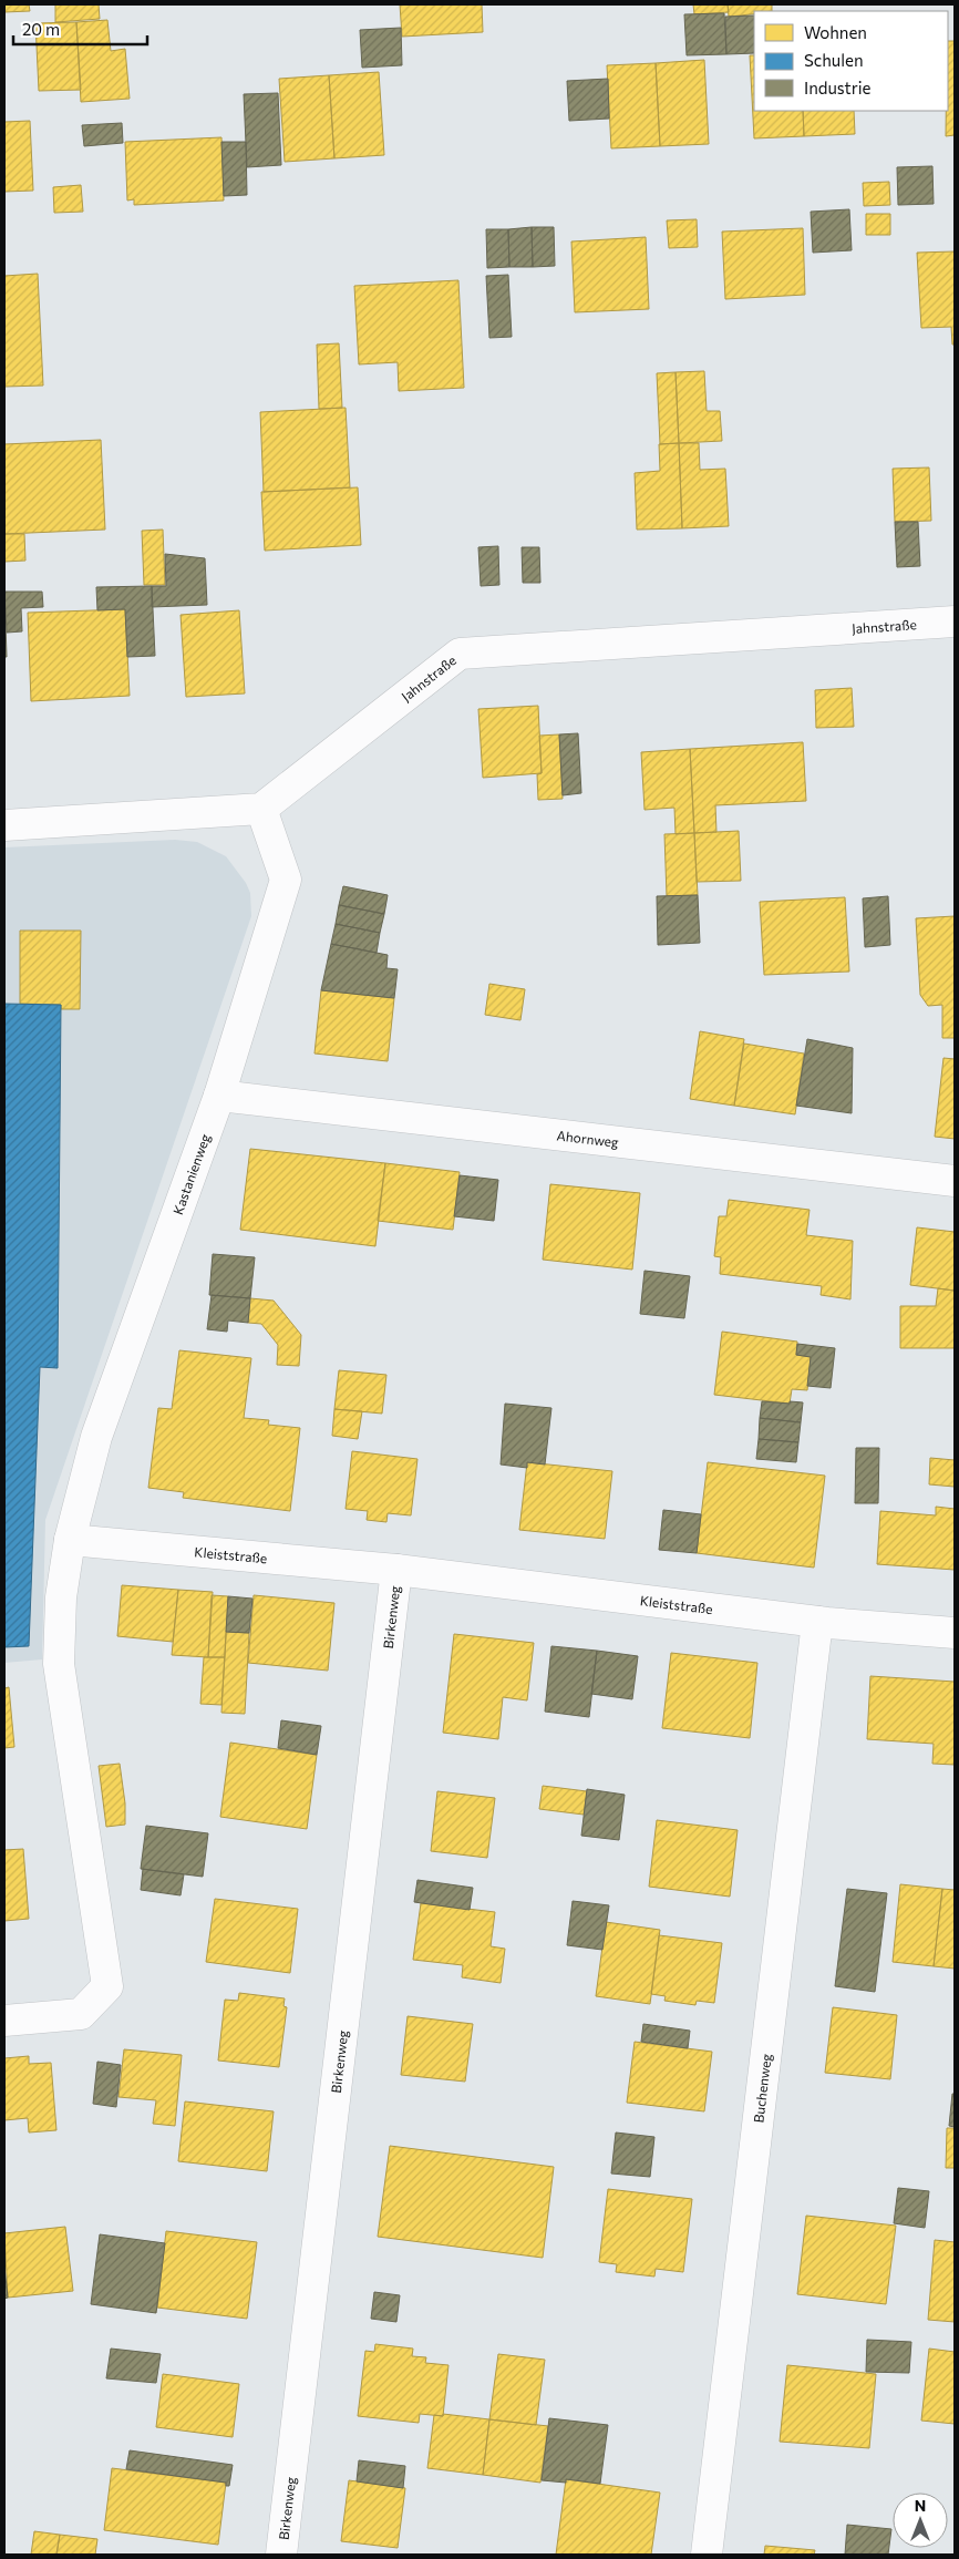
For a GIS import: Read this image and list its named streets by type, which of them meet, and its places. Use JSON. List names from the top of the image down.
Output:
{
  "streets": {
    "street": [
      "Jahnstraße",
      "Ahornweg",
      "Kastanienweg",
      "Kleiststraße",
      "Birkenweg",
      "Buchenweg"
    ]
  },
  "crossings": [
    ["Jahnstraße", "Kastanienweg"],
    ["Ahornweg", "Kastanienweg"],
    ["Kastanienweg", "Kleiststraße"],
    ["Kleiststraße", "Birkenweg"],
    ["Kleiststraße", "Buchenweg"]
  ],
  "legend": ["Wohnen", "Schulen", "Industrie"],
  "scale_bar": "20 m",
  "north": "top"
}
